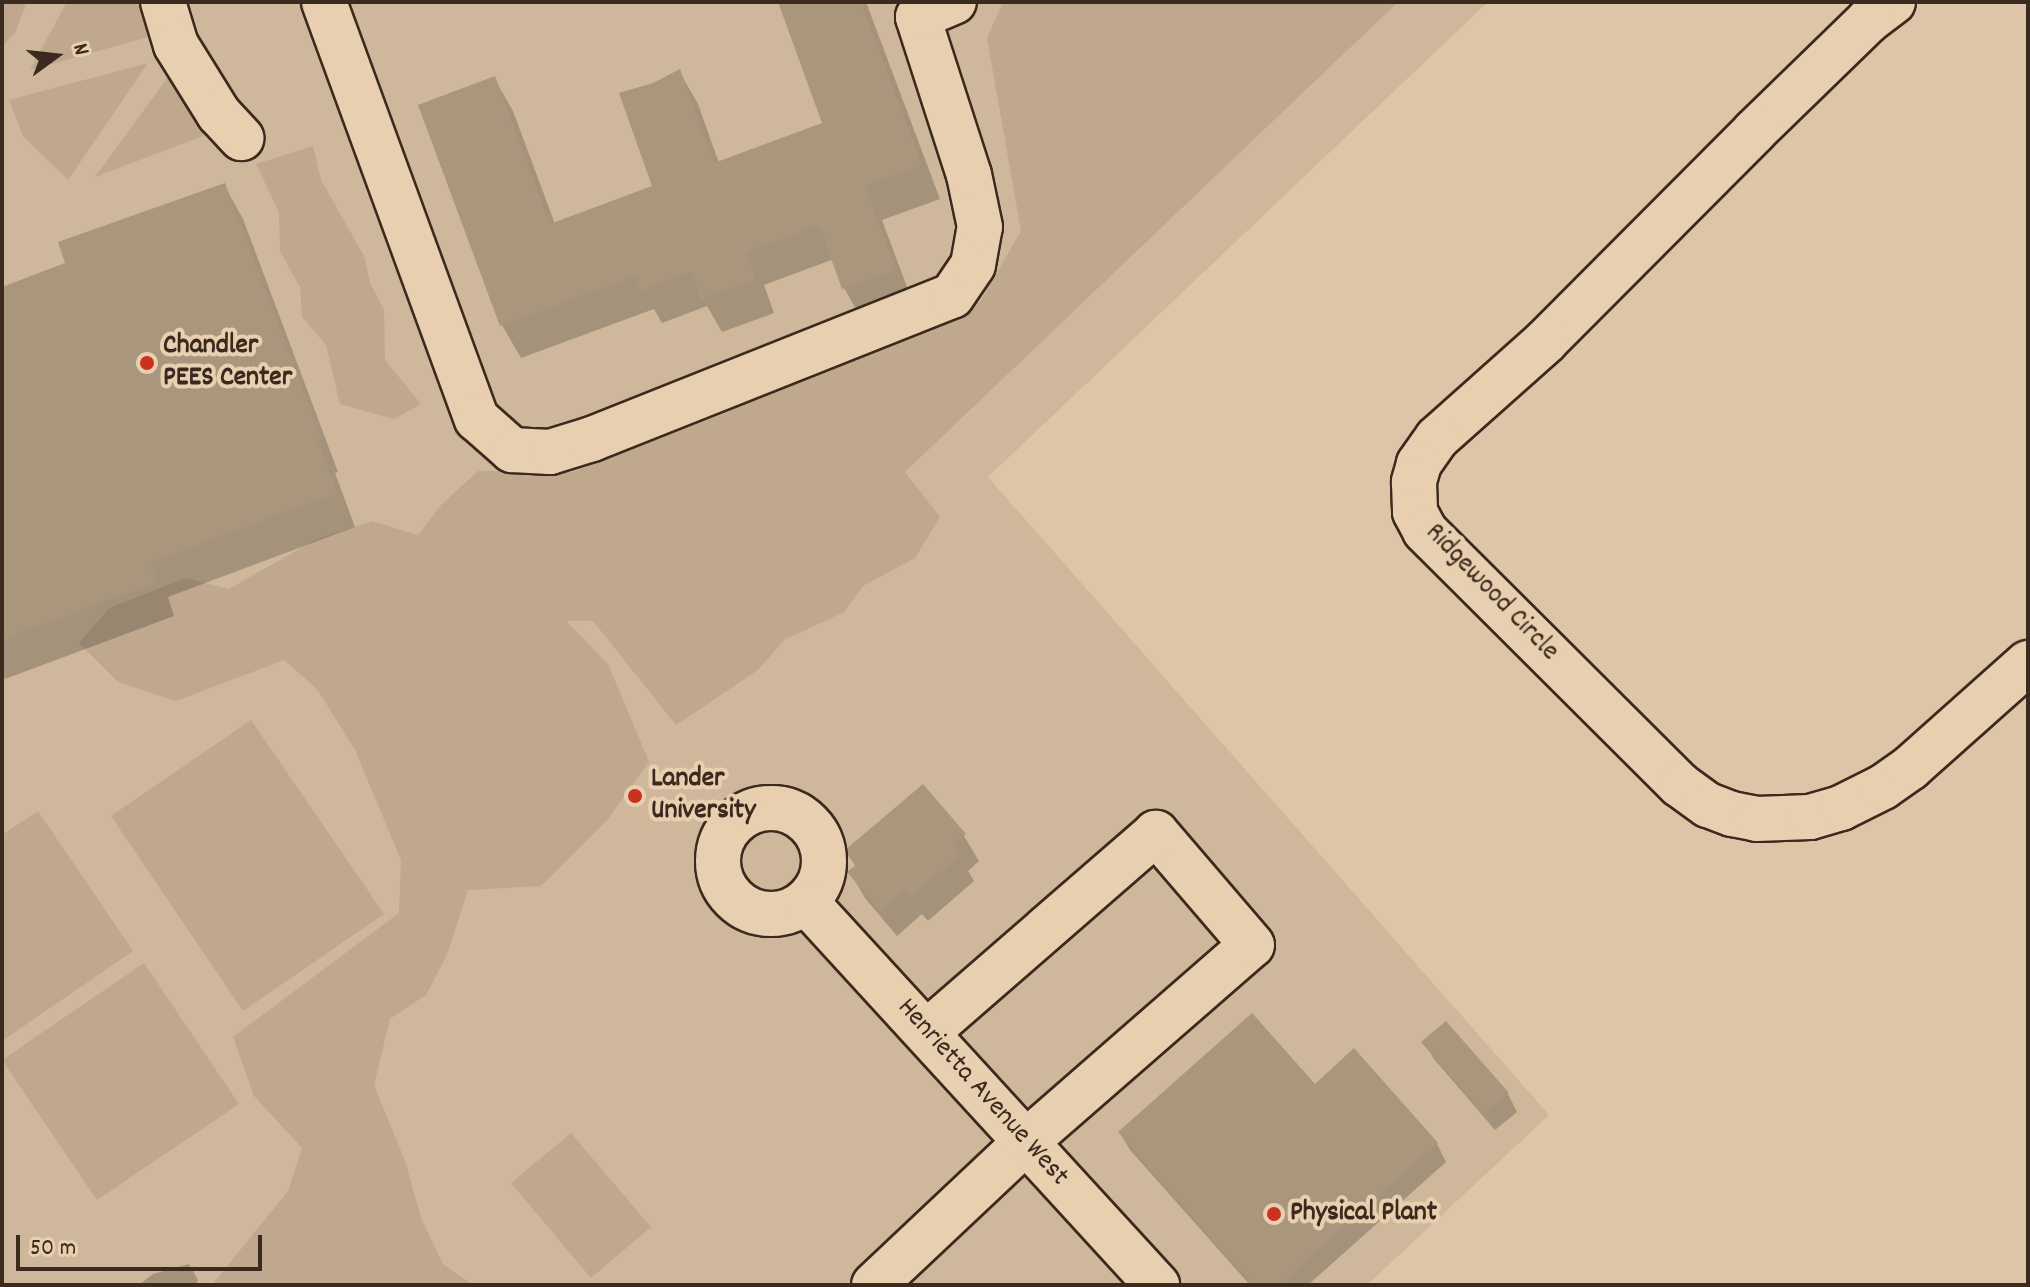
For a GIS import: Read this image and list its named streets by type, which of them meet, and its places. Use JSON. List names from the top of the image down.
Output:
{
  "streets": {
    "street": ["Ridgewood Circle", "Henrietta Avenue West"]
  },
  "places": ["Chandler PEES Center", "Lander University", "Physical Plant"],
  "scale_bar": "50 m",
  "north": "right"
}
